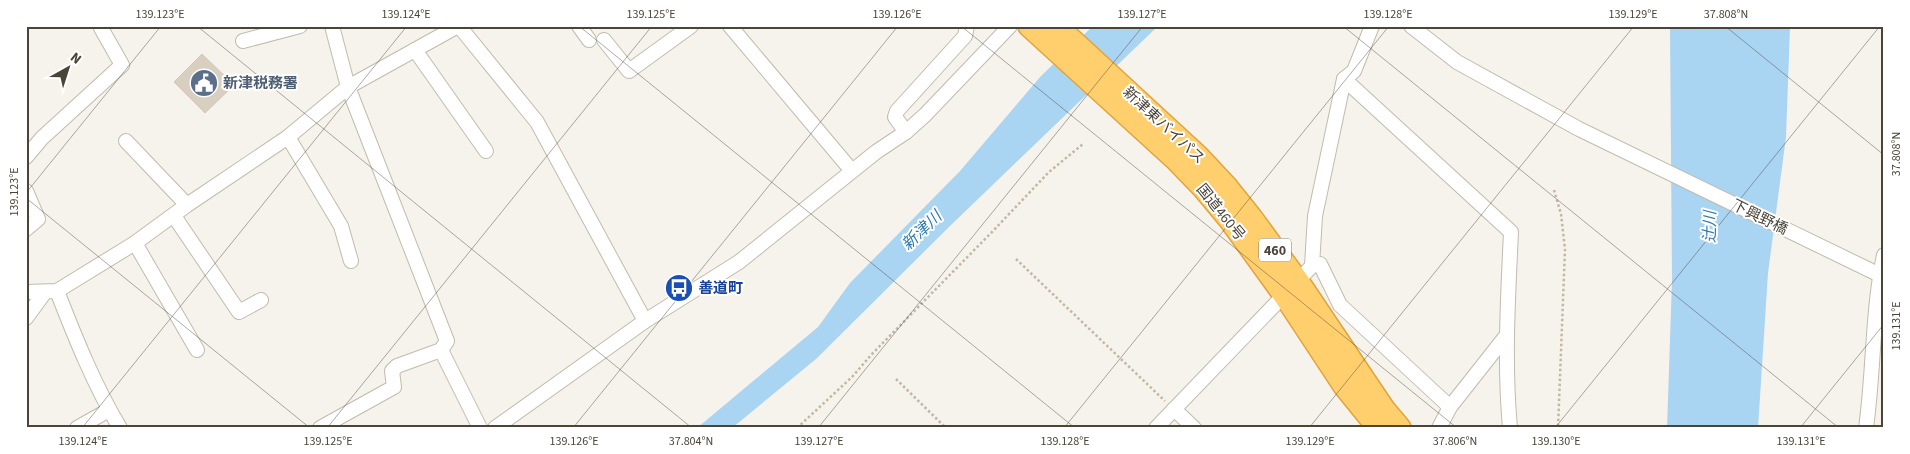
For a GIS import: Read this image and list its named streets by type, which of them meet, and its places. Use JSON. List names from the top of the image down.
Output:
{
  "streets": {
    "highway": ["国道460号", "460"],
    "street": ["下興野橋"]
  },
  "crossings": [
    ["国道460号", "460"]
  ],
  "water": ["辻川", "新津川"],
  "places": {
    "public building": ["新津税務署"],
    "bus stop": ["善道町"]
  },
  "north": "top right",
  "coordinates": [
    "139.123°E",
    "139.124°E",
    "139.125°E",
    "139.126°E",
    "139.127°E",
    "139.128°E",
    "139.129°E",
    "37.808°N",
    "139.131°E",
    "37.804°N",
    "37.806°N",
    "139.130°E"
  ]
}
